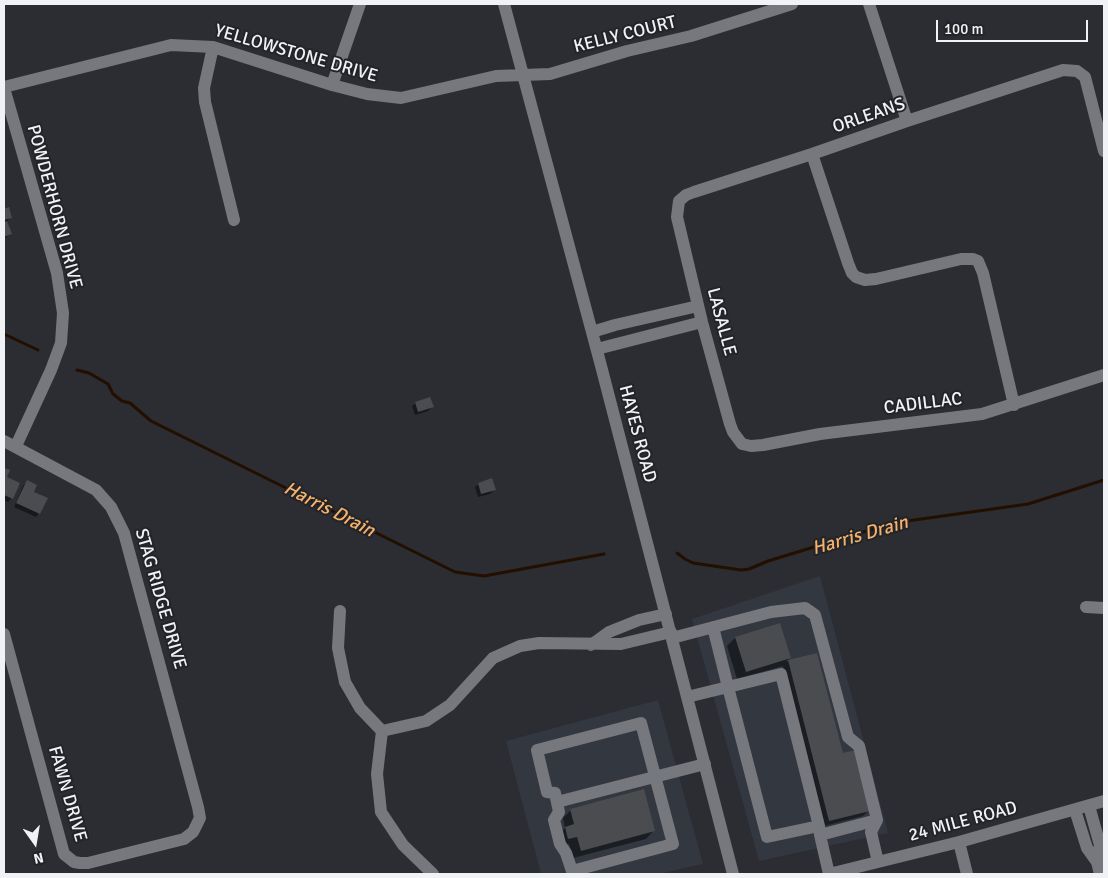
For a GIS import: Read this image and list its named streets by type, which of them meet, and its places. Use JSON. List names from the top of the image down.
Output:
{
  "streets": {
    "street": [
      "KELLY COURT",
      "YELLOWSTONE DRIVE",
      "ORLEANS",
      "POWDERHORN DRIVE",
      "LASALLE",
      "CADILLAC",
      "HAYES ROAD",
      "STAG RIDGE DRIVE",
      "FAWN DRIVE",
      "24 MILE ROAD"
    ]
  },
  "crossings": [
    ["KELLY COURT", "YELLOWSTONE DRIVE"],
    ["KELLY COURT", "HAYES ROAD"],
    ["YELLOWSTONE DRIVE", "POWDERHORN DRIVE"],
    ["YELLOWSTONE DRIVE", "HAYES ROAD"],
    ["ORLEANS", "LASALLE"],
    ["POWDERHORN DRIVE", "STAG RIDGE DRIVE"],
    ["LASALLE", "CADILLAC"],
    ["STAG RIDGE DRIVE", "FAWN DRIVE"]
  ],
  "water": ["Harris Drain"],
  "scale_bar": "100 m",
  "north": "bottom"
}
